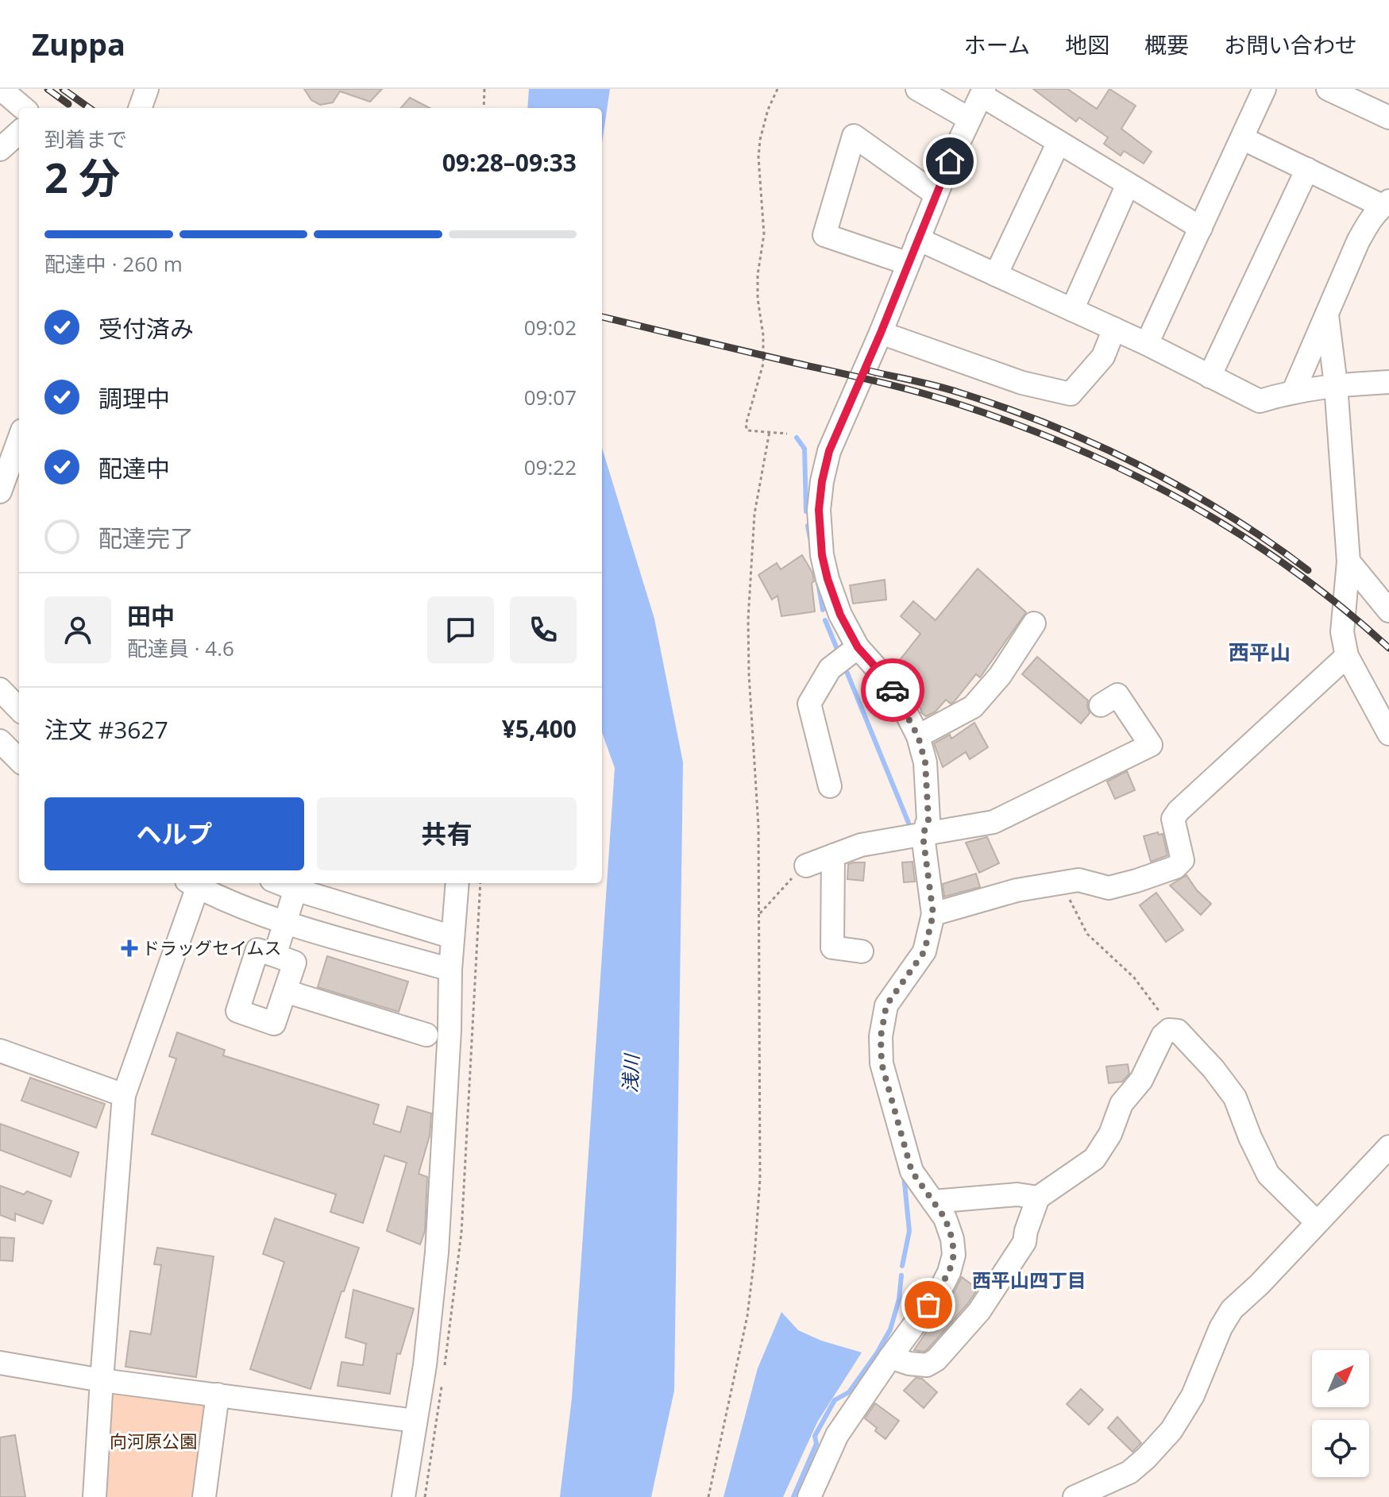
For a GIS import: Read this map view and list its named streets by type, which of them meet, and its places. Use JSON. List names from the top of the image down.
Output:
{
  "districts": ["西平山", "西平山四丁目"],
  "water": ["浅川"],
  "parks": ["向河原公園"],
  "places": {
    "health": ["ドラッグセイムス"]
  },
  "north": "top right",
  "page": {
    "header": "Zuppa",
    "nav": [
      "ホーム",
      "地図",
      "概要",
      "お問い合わせ"
    ],
    "heading": ["2 分", "到着まで", "09:28–09:33"],
    "panel": [
      "田中",
      "配達員 · 4.6",
      "注文 #3627",
      "¥5,400"
    ],
    "bar": "配達中 · 260 m",
    "list": [
      ["受付済み", "09:02"],
      ["調理中", "09:07"],
      ["配達中", "09:22"],
      "配達完了"
    ],
    "buttons": ["ヘルプ", "共有"]
  }
}
